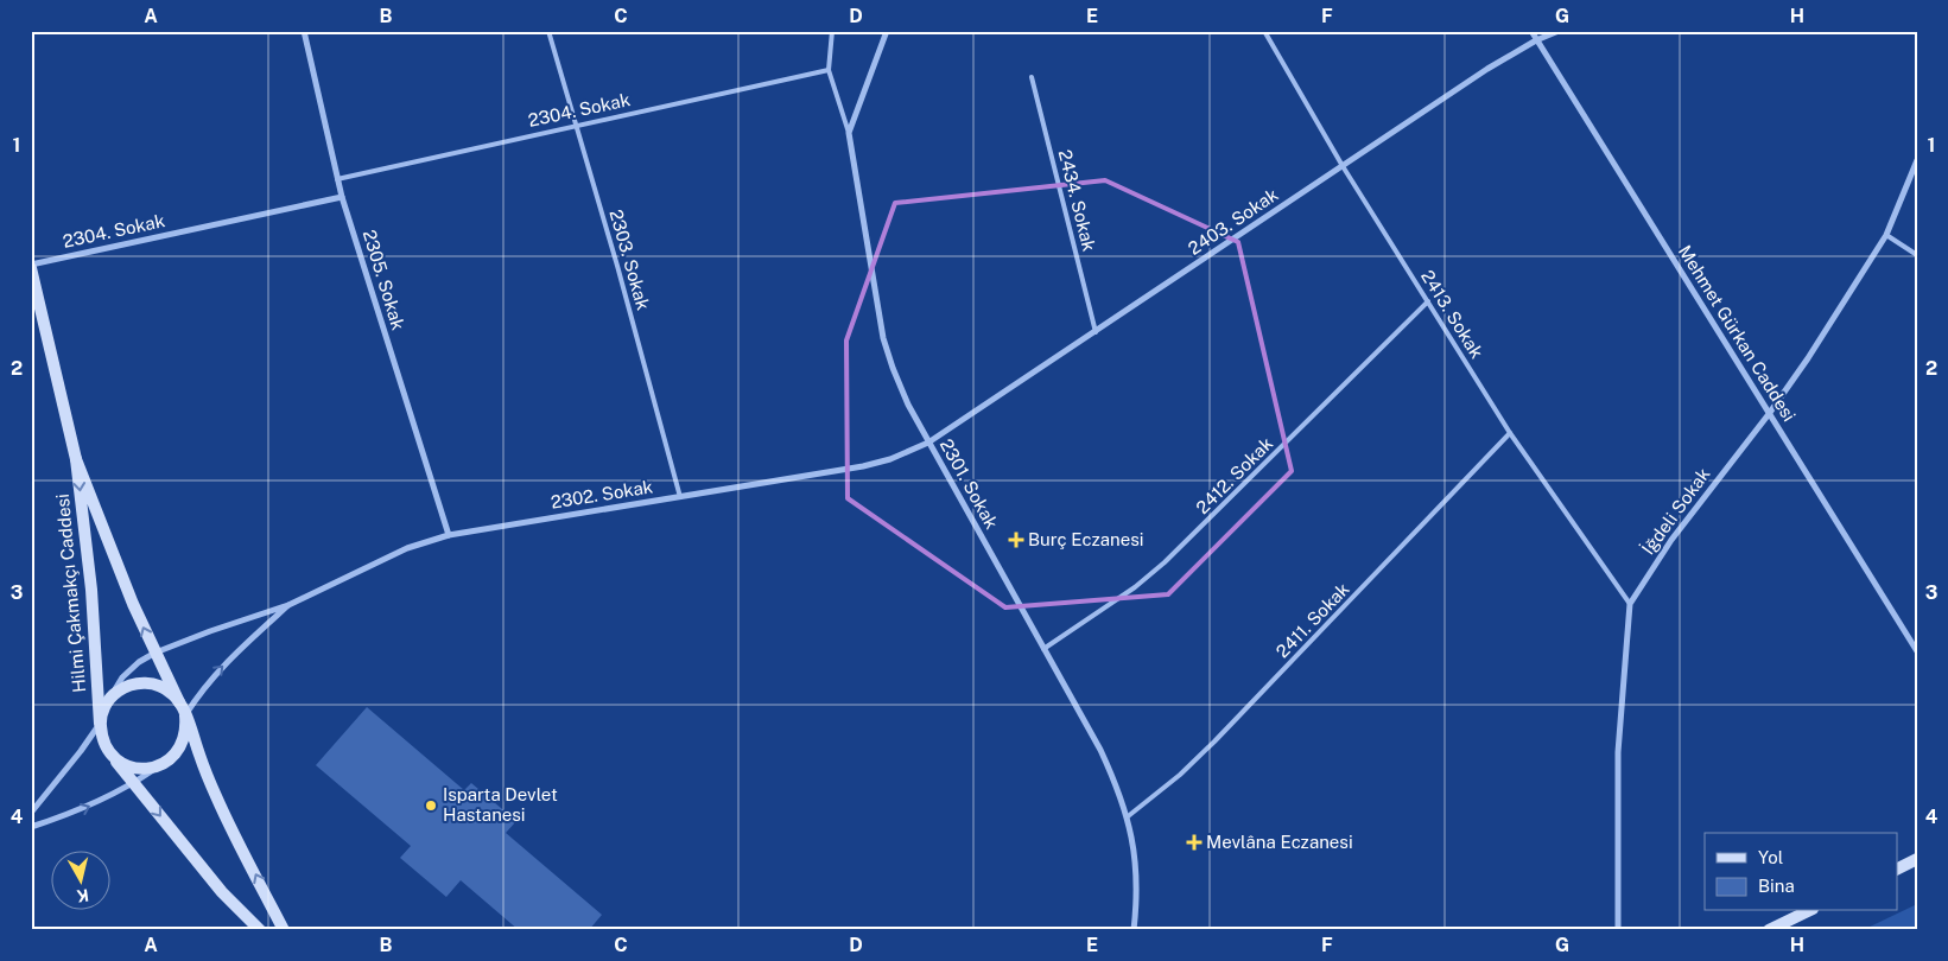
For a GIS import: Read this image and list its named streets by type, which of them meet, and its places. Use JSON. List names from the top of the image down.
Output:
{
  "streets": {
    "main road": ["Hilmi Çakmakçı Caddesi"],
    "street": [
      "2304. Sokak",
      "2403. Sokak",
      "2305. Sokak",
      "Mehmet Gürkan Caddesi",
      "2301. Sokak",
      "2302. Sokak",
      "İğdeli Sokak"
    ],
    "lane": [
      "2434. Sokak",
      "2303. Sokak",
      "2413. Sokak",
      "2412. Sokak",
      "2411. Sokak"
    ]
  },
  "crossings": [
    ["2304. Sokak", "2303. Sokak"],
    ["2304. Sokak", "2305. Sokak"],
    ["2304. Sokak", "2301. Sokak"],
    ["2304. Sokak", "Hilmi Çakmakçı Caddesi"],
    ["2434. Sokak", "2403. Sokak"],
    ["2403. Sokak", "2413. Sokak"],
    ["2403. Sokak", "Mehmet Gürkan Caddesi"],
    ["2403. Sokak", "2301. Sokak"],
    ["2403. Sokak", "2302. Sokak"],
    ["2303. Sokak", "2302. Sokak"],
    ["2305. Sokak", "2302. Sokak"],
    ["2413. Sokak", "2412. Sokak"],
    ["2413. Sokak", "İğdeli Sokak"],
    ["2413. Sokak", "2411. Sokak"],
    ["Mehmet Gürkan Caddesi", "İğdeli Sokak"],
    ["2412. Sokak", "2301. Sokak"],
    ["2301. Sokak", "2302. Sokak"],
    ["2301. Sokak", "2411. Sokak"],
    ["2302. Sokak", "Hilmi Çakmakçı Caddesi"]
  ],
  "places": {
    "health": ["Burç Eczanesi", "Mevlâna Eczanesi"],
    "other": ["Isparta Devlet Hastanesi"]
  },
  "legend": ["Yol", "Bina"],
  "north": "bottom",
  "grid": {
    "columns": [
      "A",
      "B",
      "C",
      "D",
      "E",
      "F",
      "G",
      "H"
    ],
    "rows": [
      "1",
      "2",
      "3",
      "4"
    ]
  }
}
